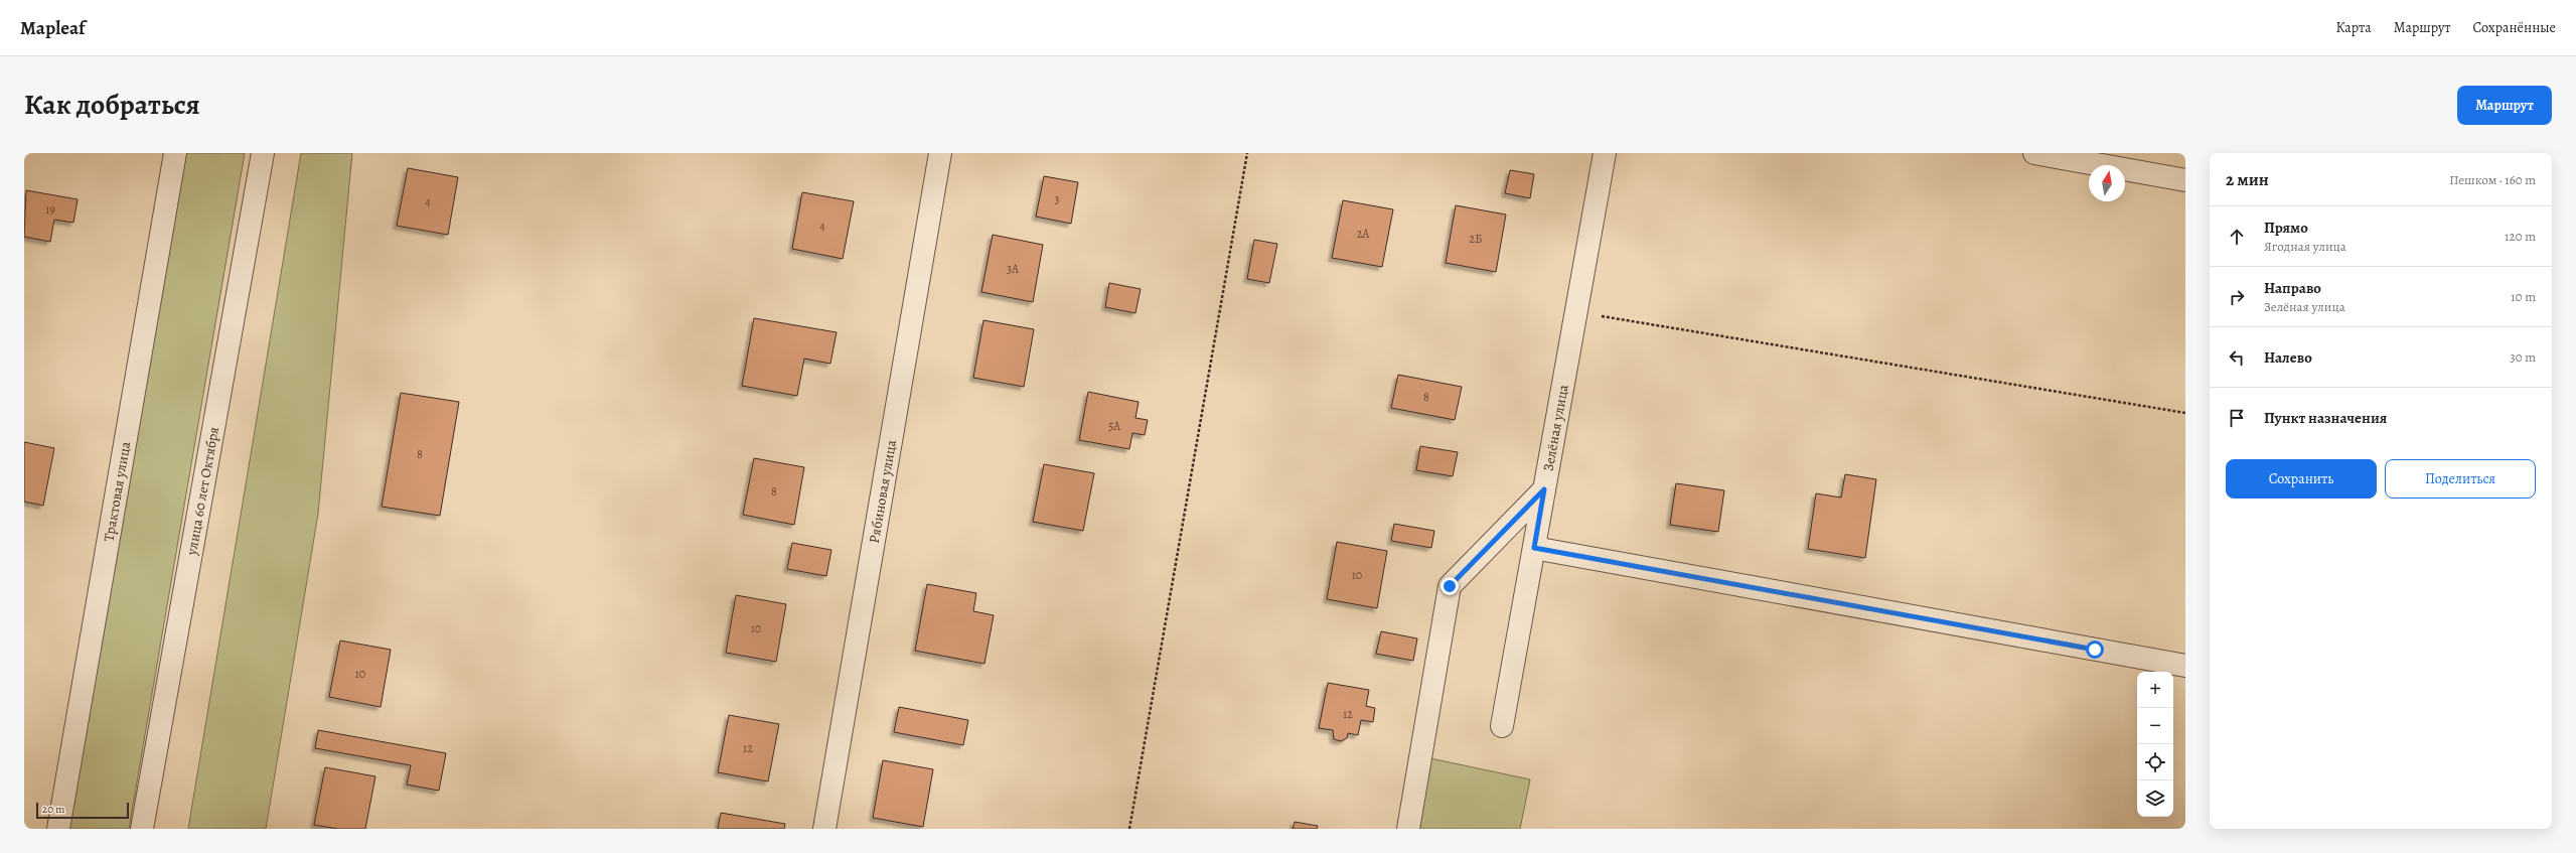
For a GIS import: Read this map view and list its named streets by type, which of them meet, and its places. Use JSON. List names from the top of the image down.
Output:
{
  "streets": {
    "street": [
      "Зелёная улица",
      "улица 60 лет Октября",
      "Трактовая улица",
      "Рябиновая улица"
    ]
  },
  "house_numbers": [
    "3",
    "4",
    "19",
    "4",
    "2А",
    "2Б",
    "3А",
    "8",
    "5А",
    "8",
    "8",
    "10",
    "10",
    "10",
    "12",
    "12"
  ],
  "scale_bar": "20 m",
  "north": "top",
  "page": {
    "header": "Mapleaf",
    "nav": ["Карта", "Маршрут", "Сохранённые"],
    "title": "Как добраться",
    "buttons": [
      "Маршрут",
      ["Сохранить", "Поделиться"]
    ],
    "heading": ["2 мин", "Пешком · 160 m"],
    "list": [
      ["Прямо", "Ягодная улица", "120 m"],
      ["Направо", "Зелёная улица", "10 m"],
      ["Налево", "30 m"],
      "Пункт назначения"
    ],
    "map_buttons": ["+", "−"],
    "scale": "20 m"
  }
}
